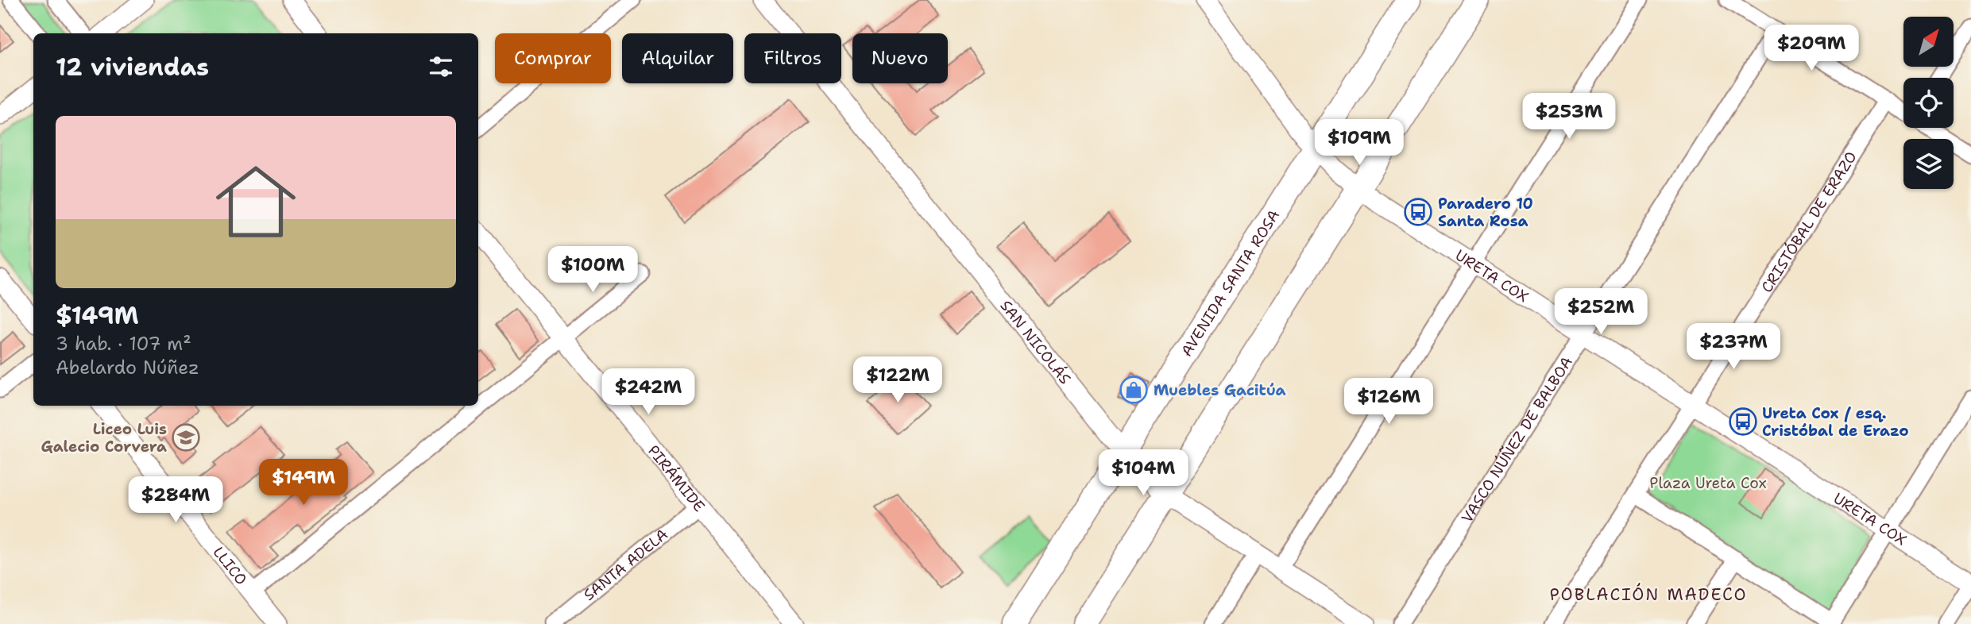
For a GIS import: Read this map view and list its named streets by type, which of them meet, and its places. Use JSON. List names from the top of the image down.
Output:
{
  "streets": {
    "main road": ["AVENIDA SANTA ROSA"],
    "street": [
      "CRISTÓBAL DE ERAZO",
      "URETA COX",
      "SAN NICOLÁS",
      "VASCO NÚÑEZ DE BALBOA",
      "PIRÁMIDE",
      "LLICO",
      "SANTA ADELA"
    ]
  },
  "crossings": [
    ["CRISTÓBAL DE ERAZO", "URETA COX"],
    ["URETA COX", "AVENIDA SANTA ROSA"],
    ["URETA COX", "VASCO NÚÑEZ DE BALBOA"],
    ["AVENIDA SANTA ROSA", "SAN NICOLÁS"],
    ["PIRÁMIDE", "SANTA ADELA"]
  ],
  "districts": ["POBLACIÓN MADECO"],
  "parks": ["Plaza Ureta Cox"],
  "places": {
    "bus stop": ["Paradero 10 Santa Rosa", "Ureta Cox / esq. Cristóbal de Erazo"],
    "shop": ["Muebles Gacitúa"],
    "school or university": ["Liceo Luis Galecio Corvera"]
  },
  "north": "top right",
  "page": {
    "price": [
      "$209M",
      "$253M",
      "$109M",
      "$100M",
      "$252M",
      "$237M",
      "$122M",
      "$242M",
      "$126M",
      "$104M",
      "$149M",
      "$284M"
    ],
    "chip": [
      "Comprar",
      "Alquilar",
      "Filtros",
      "Nuevo"
    ],
    "heading": "12 viviendas",
    "list": [
      {
        "name": "$149M",
        "note": "3 hab. · 107 m² · Abelardo Núñez"
      }
    ]
  }
}
